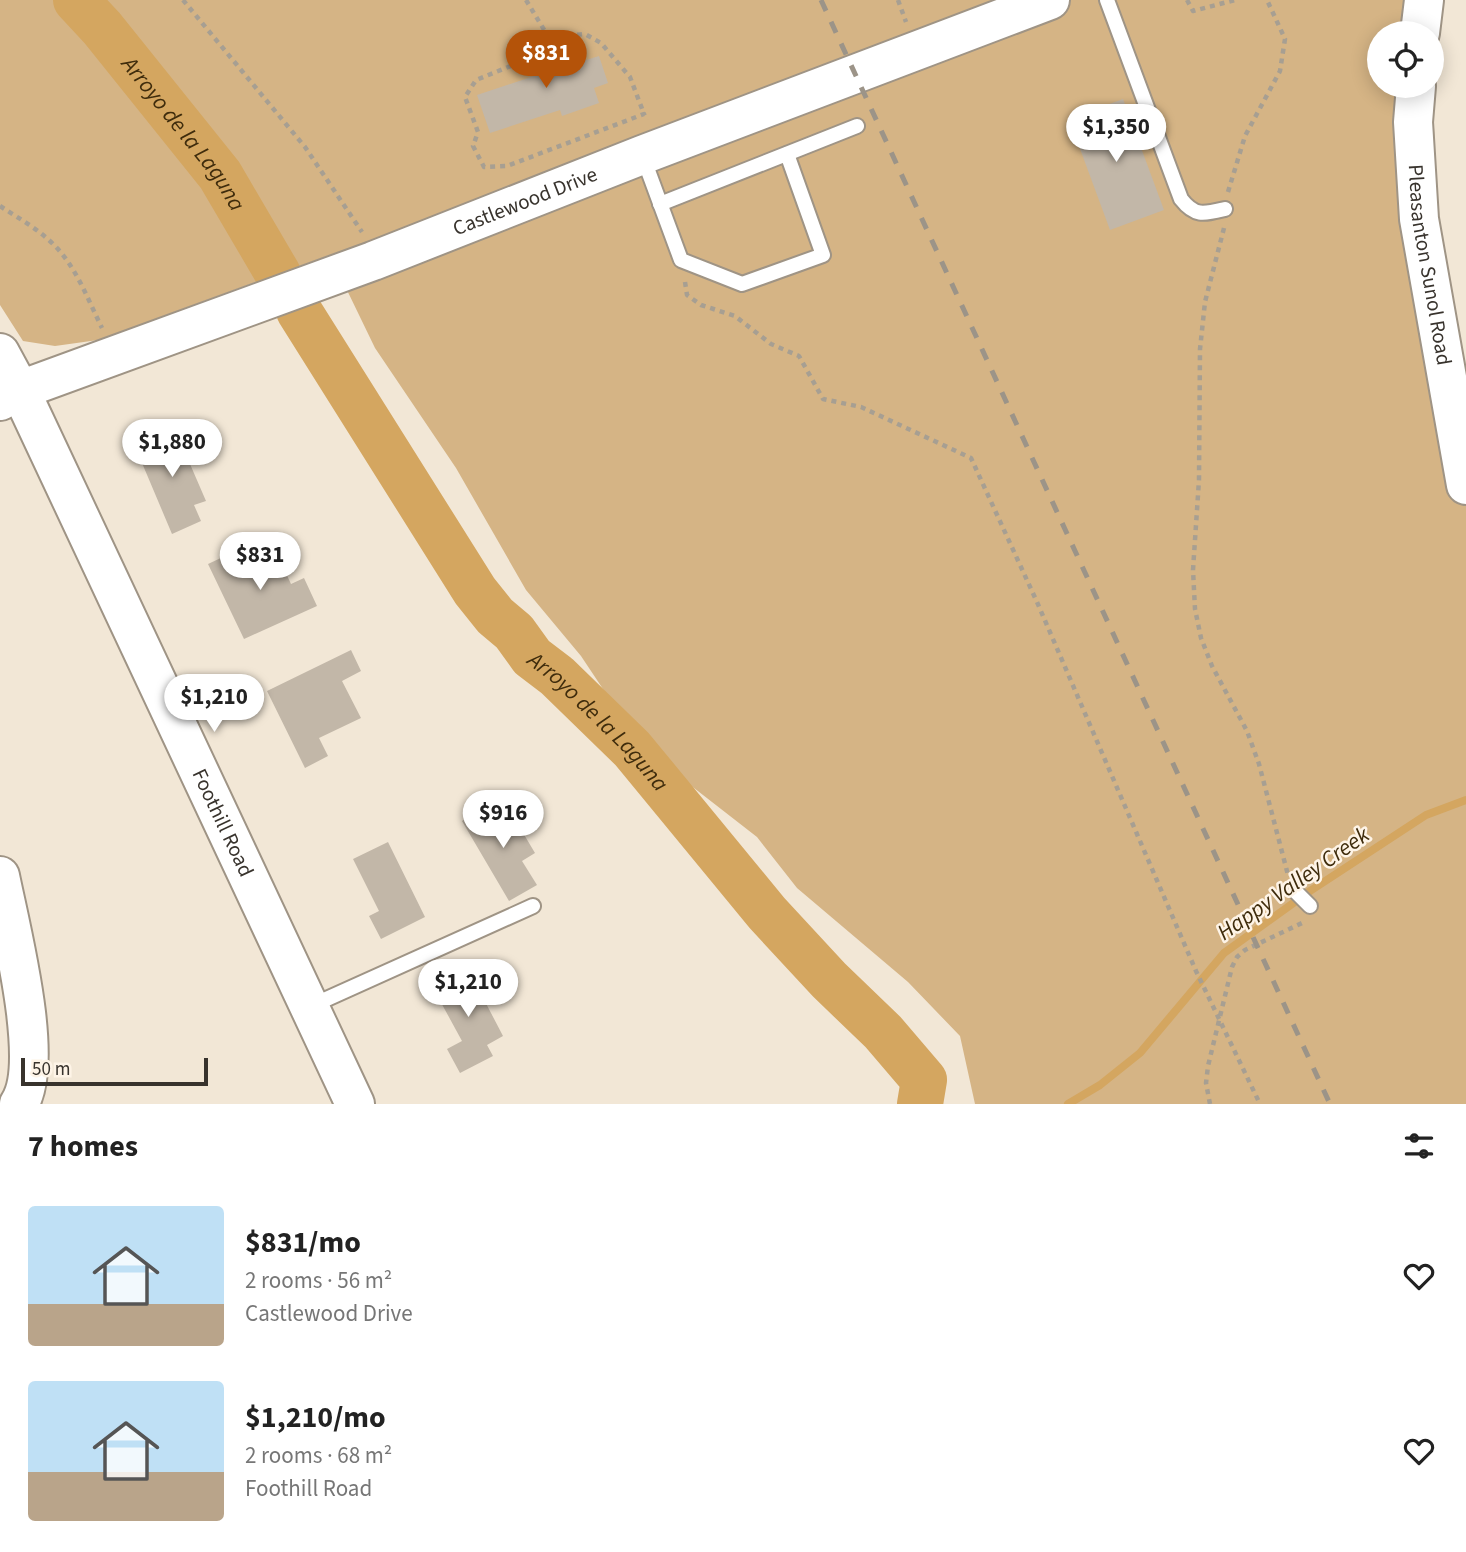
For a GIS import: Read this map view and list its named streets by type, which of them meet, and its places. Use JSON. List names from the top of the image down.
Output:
{
  "streets": {
    "street": ["Castlewood Drive", "Pleasanton Sunol Road", "Foothill Road"]
  },
  "crossings": [
    ["Castlewood Drive", "Foothill Road"]
  ],
  "water": ["Arroyo de la Laguna", "Happy Valley Creek"],
  "scale_bar": "50 m",
  "page": {
    "price": [
      "$831",
      "$1,350",
      "$1,880",
      "$831",
      "$1,210",
      "$916",
      "$1,210"
    ],
    "scale": "50 m",
    "heading": "7 homes",
    "list": [
      {
        "name": "$831/mo",
        "note": "2 rooms · 56 m² · Castlewood Drive"
      },
      {
        "name": "$1,210/mo",
        "note": "2 rooms · 68 m² · Foothill Road"
      }
    ]
  }
}
